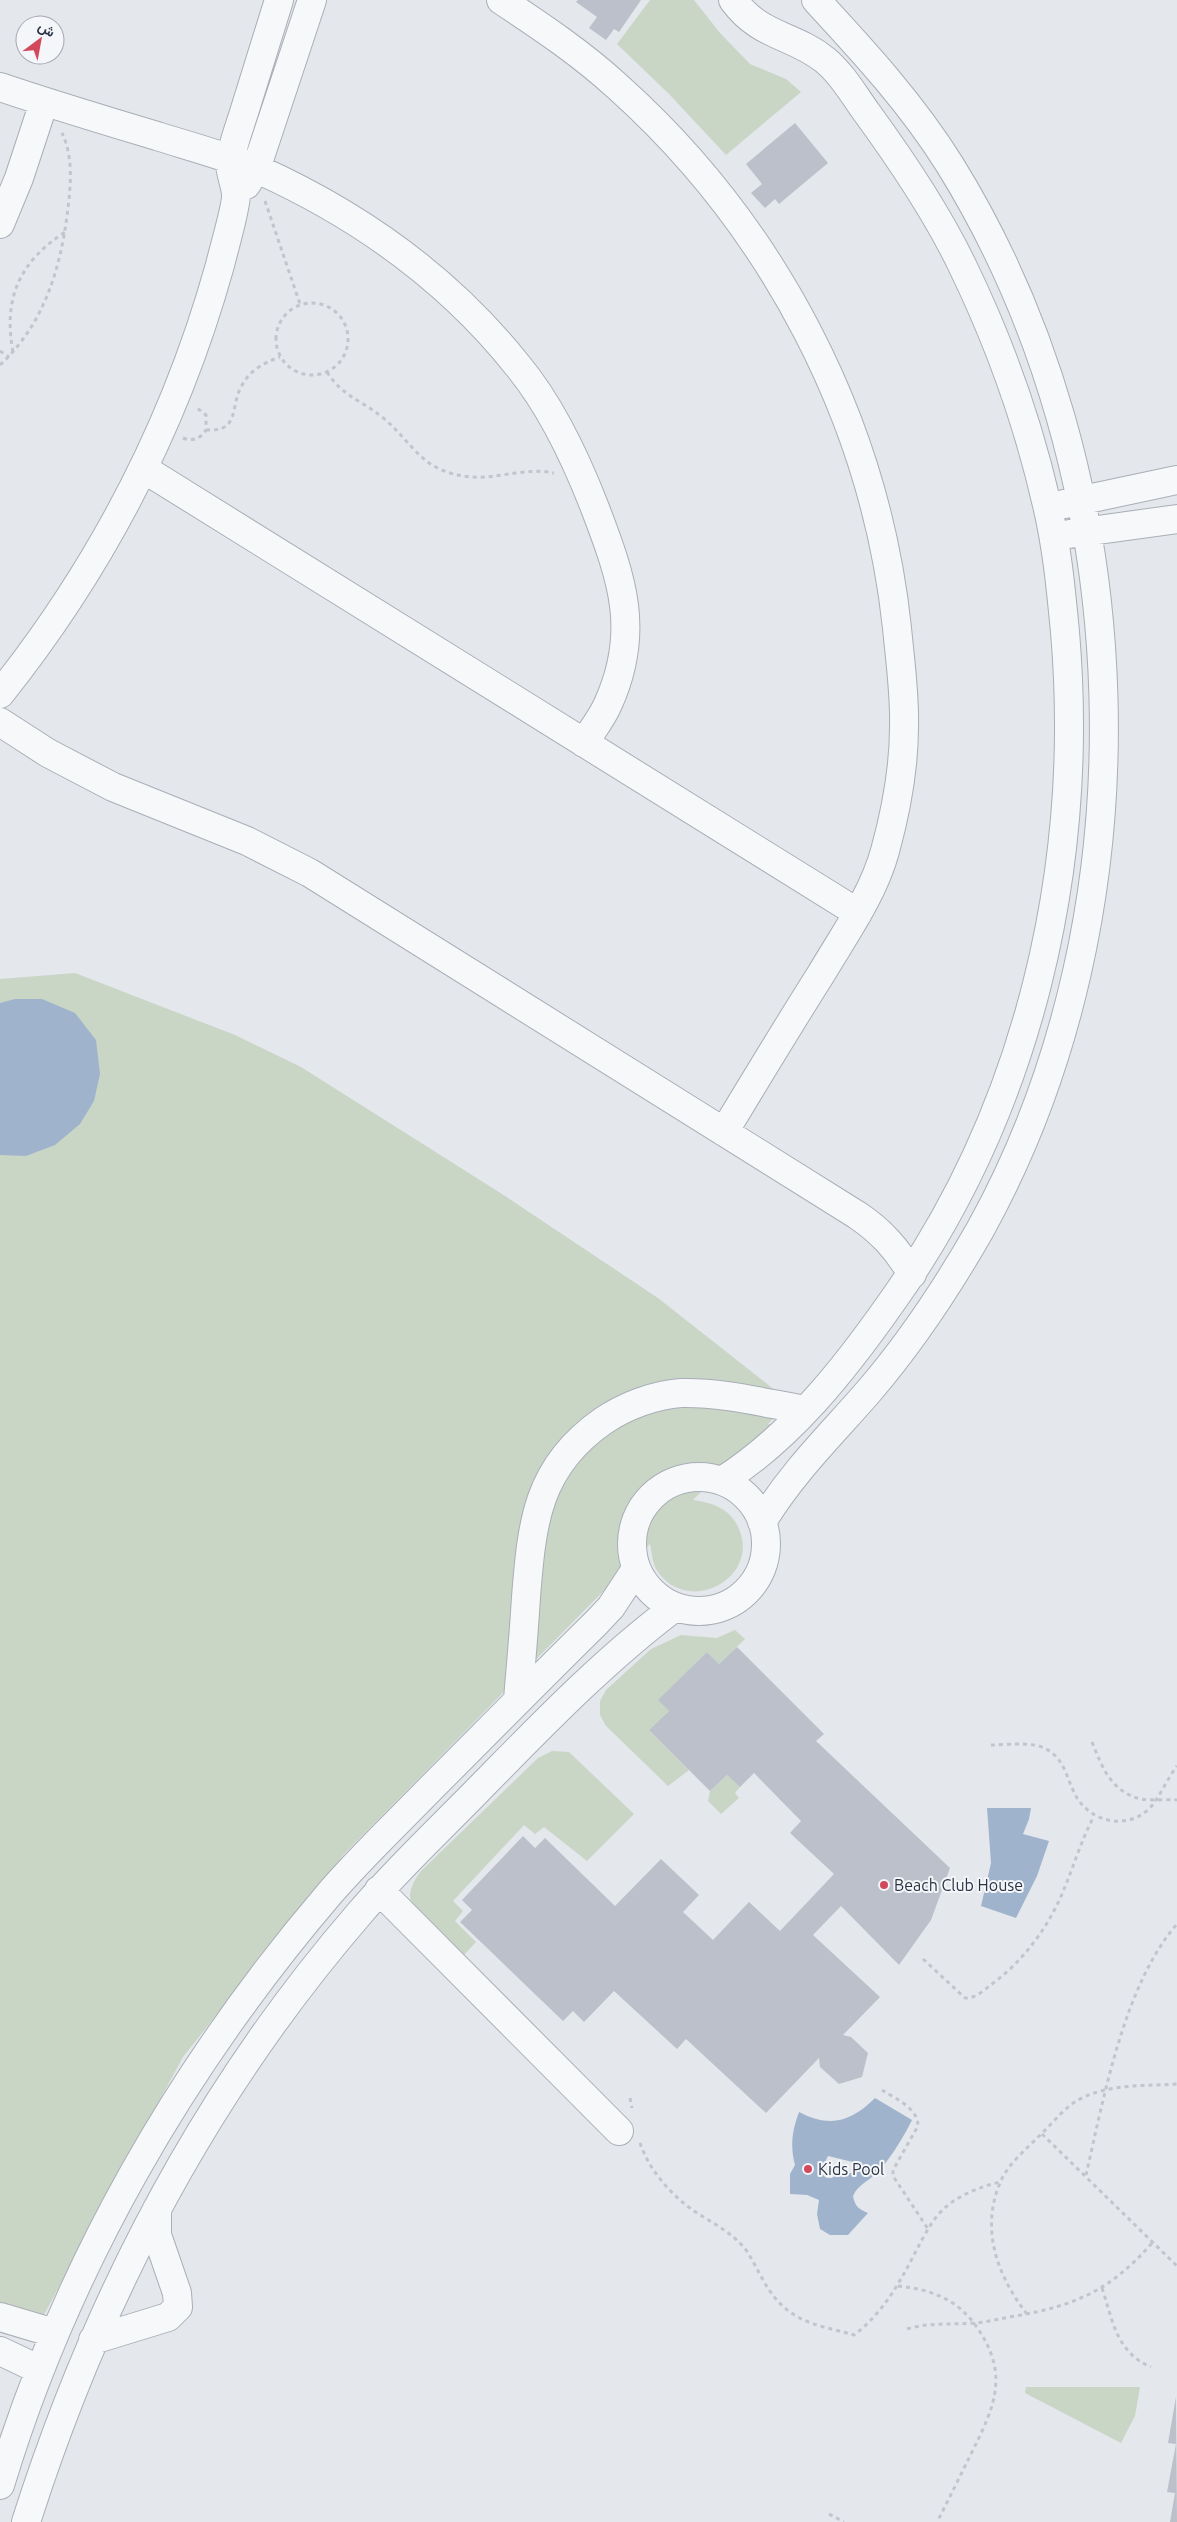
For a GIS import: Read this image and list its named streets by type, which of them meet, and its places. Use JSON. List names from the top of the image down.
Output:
{
  "places": ["Beach Club House", "Kids Pool"],
  "north": "top right"
}
